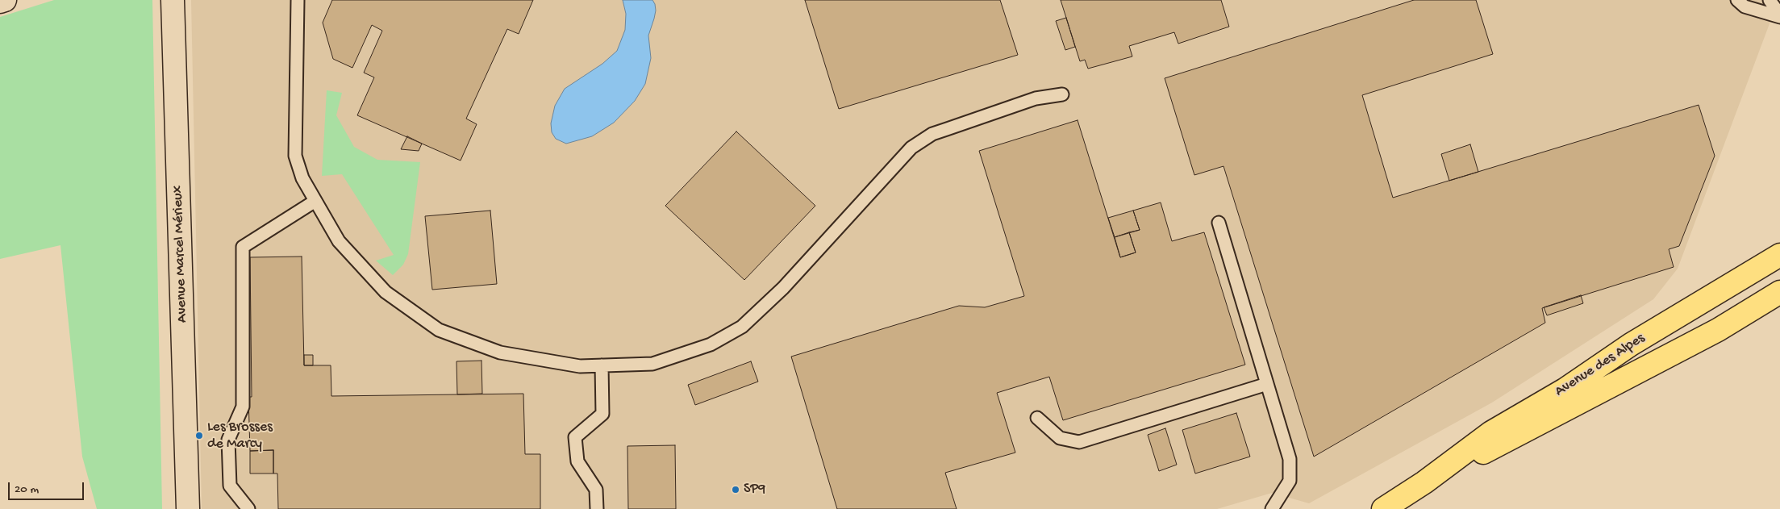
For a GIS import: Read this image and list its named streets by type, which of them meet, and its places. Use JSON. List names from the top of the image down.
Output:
{
  "streets": {
    "main road": ["Avenue Marcel Mérieux", "Avenue des Alpes"]
  },
  "places": ["Les Brosses de Marcy", "SP9"],
  "scale_bar": "20 m"
}
